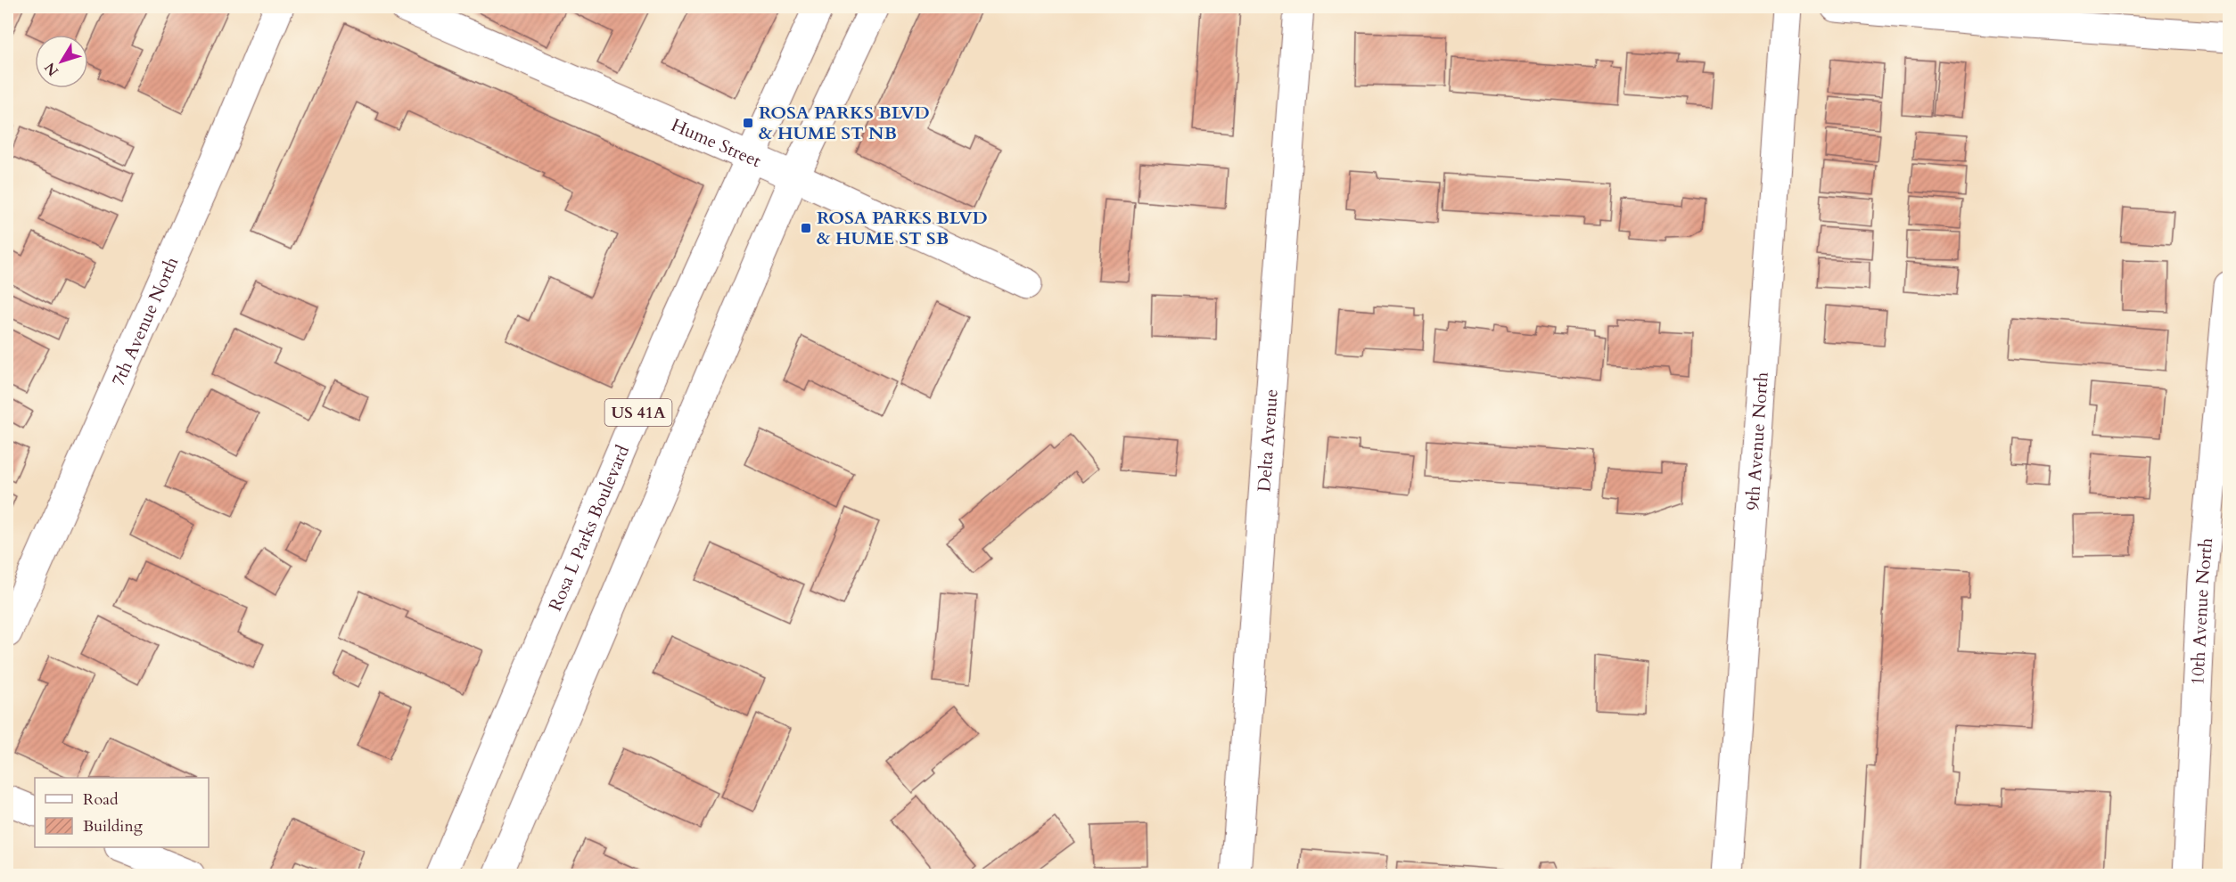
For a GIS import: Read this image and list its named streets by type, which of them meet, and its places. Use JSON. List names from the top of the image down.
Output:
{
  "streets": {
    "street": [
      "Hume Street",
      "7th Avenue North",
      "US 41A",
      "Delta Avenue",
      "9th Avenue North",
      "Rosa L Parks Boulevard",
      "10th Avenue North"
    ]
  },
  "crossings": [
    ["Hume Street", "US 41A"],
    ["Hume Street", "Rosa L Parks Boulevard"]
  ],
  "places": {
    "transit": ["ROSA PARKS BLVD & HUME ST NB", "ROSA PARKS BLVD & HUME ST SB"]
  },
  "legend": ["Road", "Building"],
  "north": "bottom left"
}
